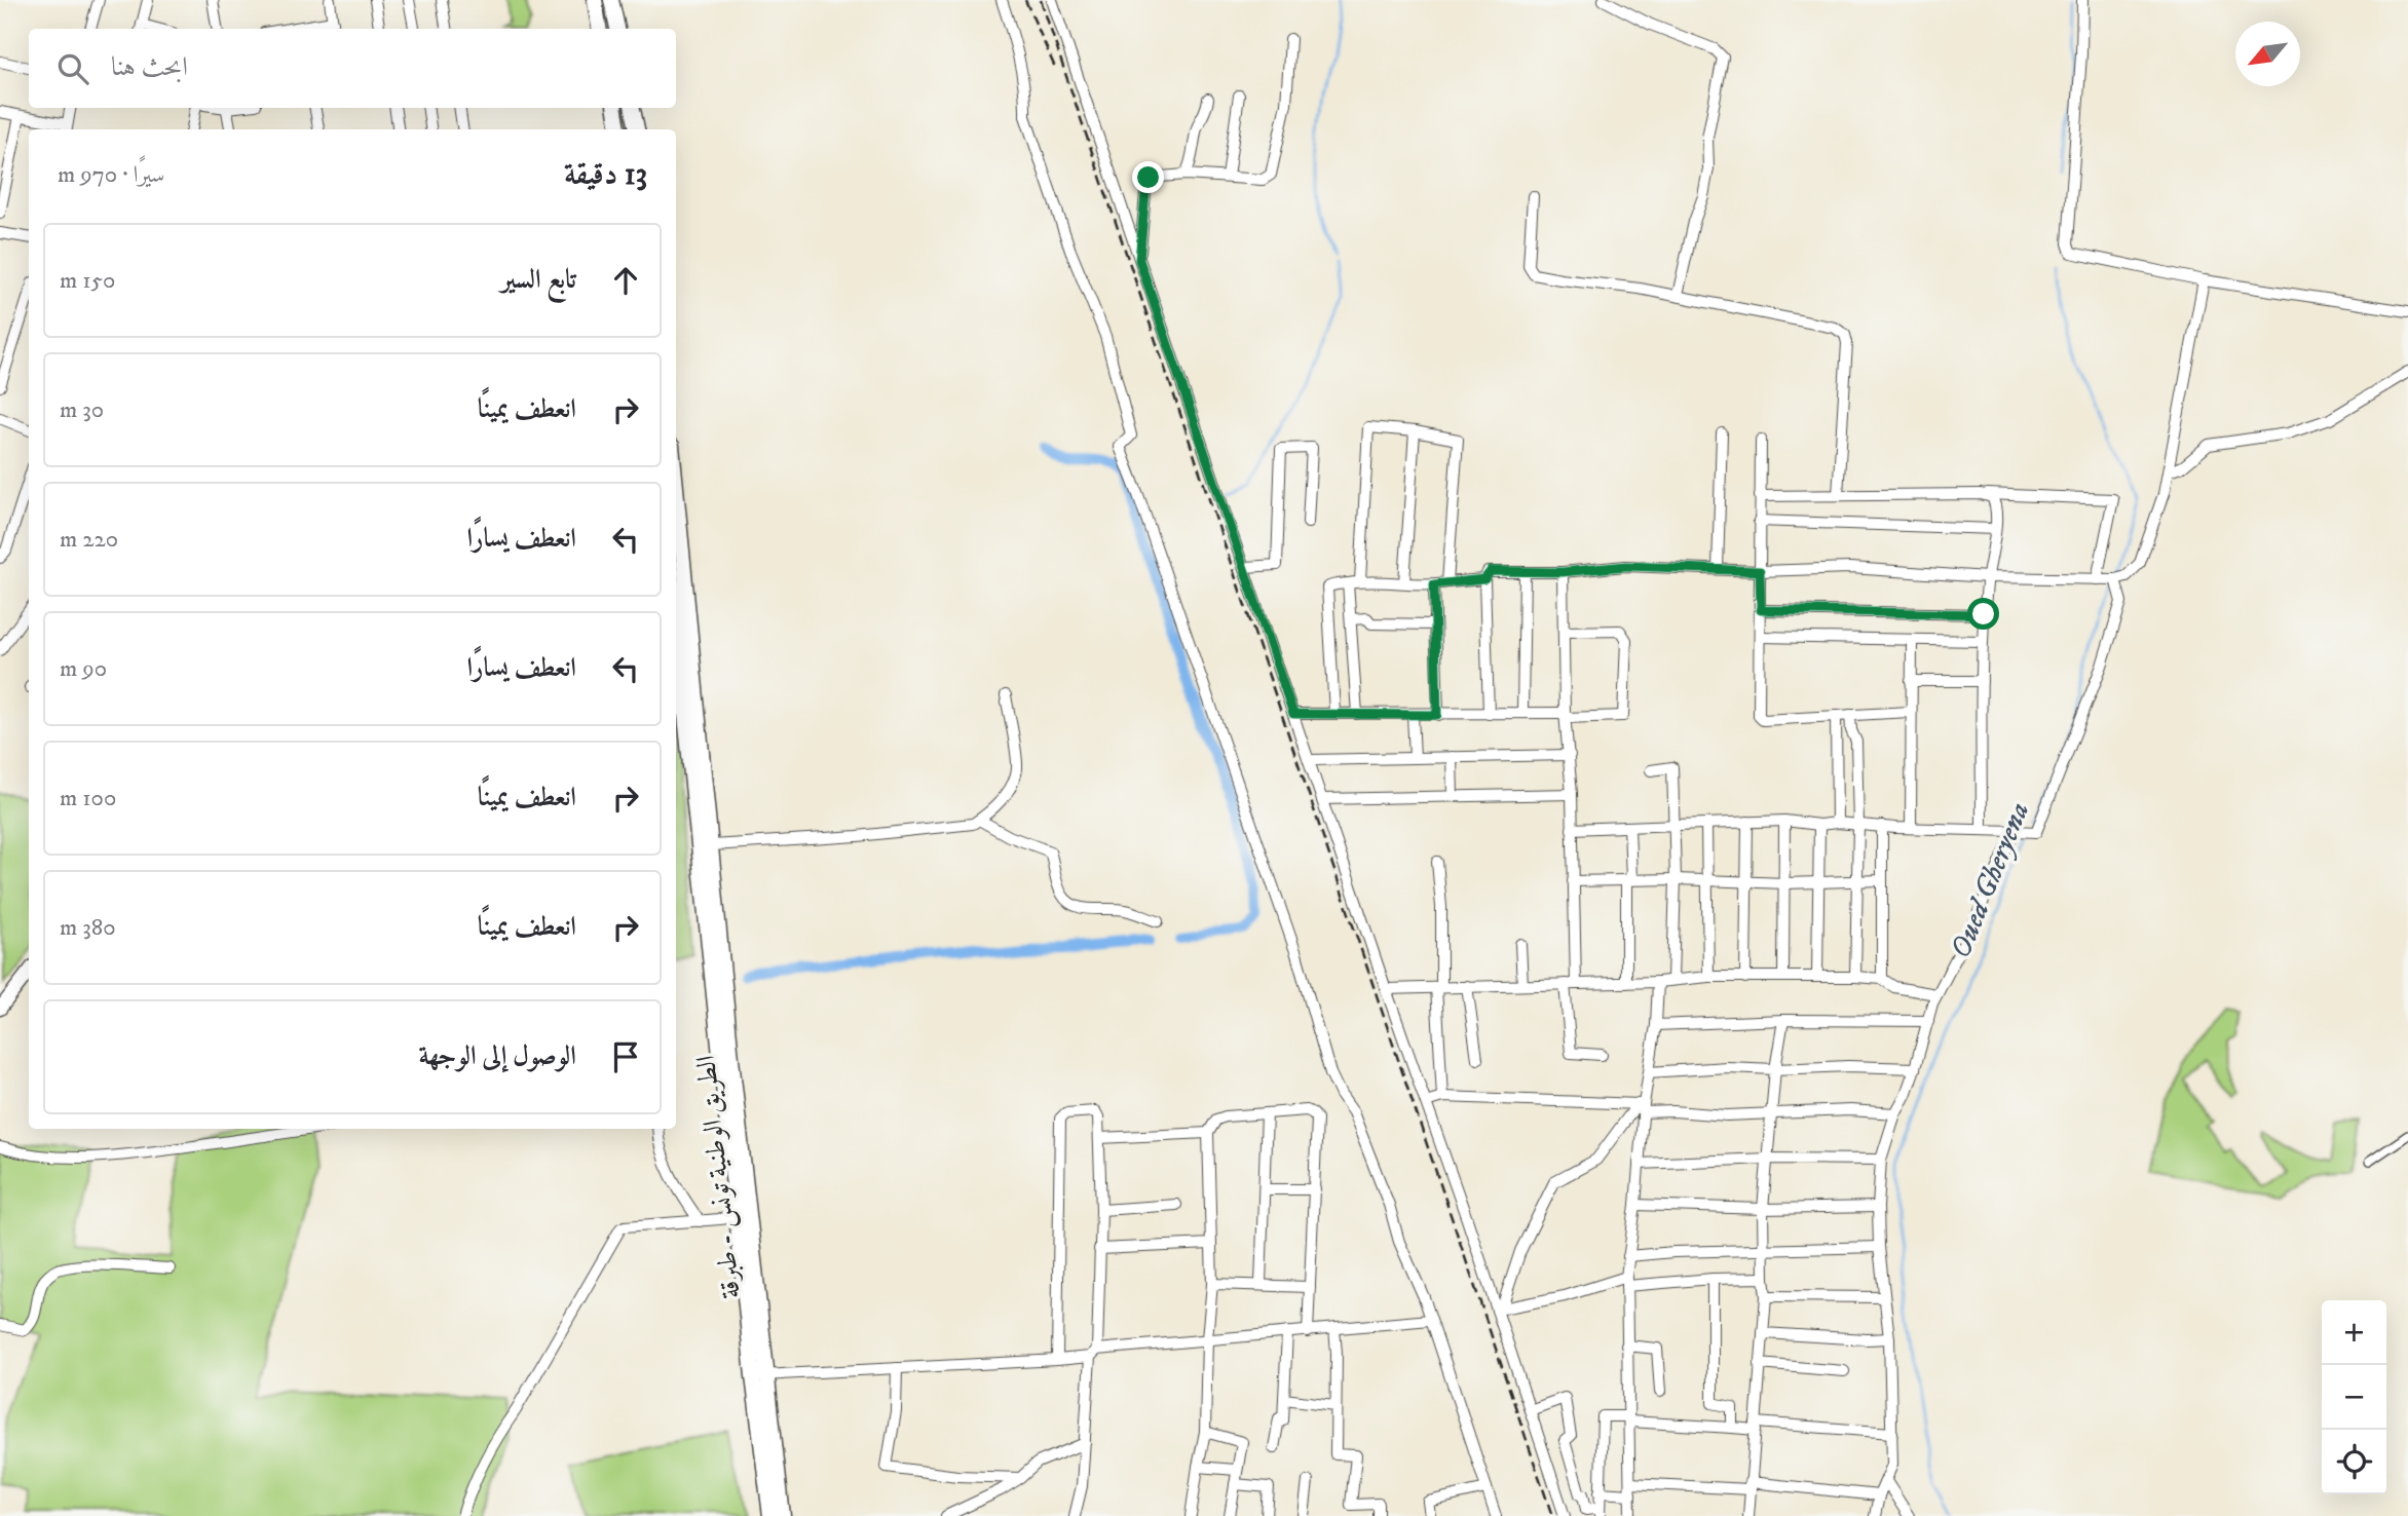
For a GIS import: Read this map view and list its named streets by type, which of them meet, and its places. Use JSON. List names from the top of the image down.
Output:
{
  "streets": {
    "main road": ["الطريق الوطنية تونس - طبرقة"]
  },
  "water": ["Oued Gheryena"],
  "north": "bottom left",
  "page": {
    "search": "ابحث هنا",
    "heading": ["13 دقيقة", "سيرًا · 970 m"],
    "list": [
      ["تابع السير", "150 m"],
      ["انعطف يمينًا", "30 m"],
      ["انعطف يسارًا", "220 m"],
      ["انعطف يسارًا", "90 m"],
      ["انعطف يمينًا", "100 m"],
      ["انعطف يمينًا", "380 m"],
      "الوصول إلى الوجهة"
    ],
    "map_buttons": ["+", "−"]
  }
}
